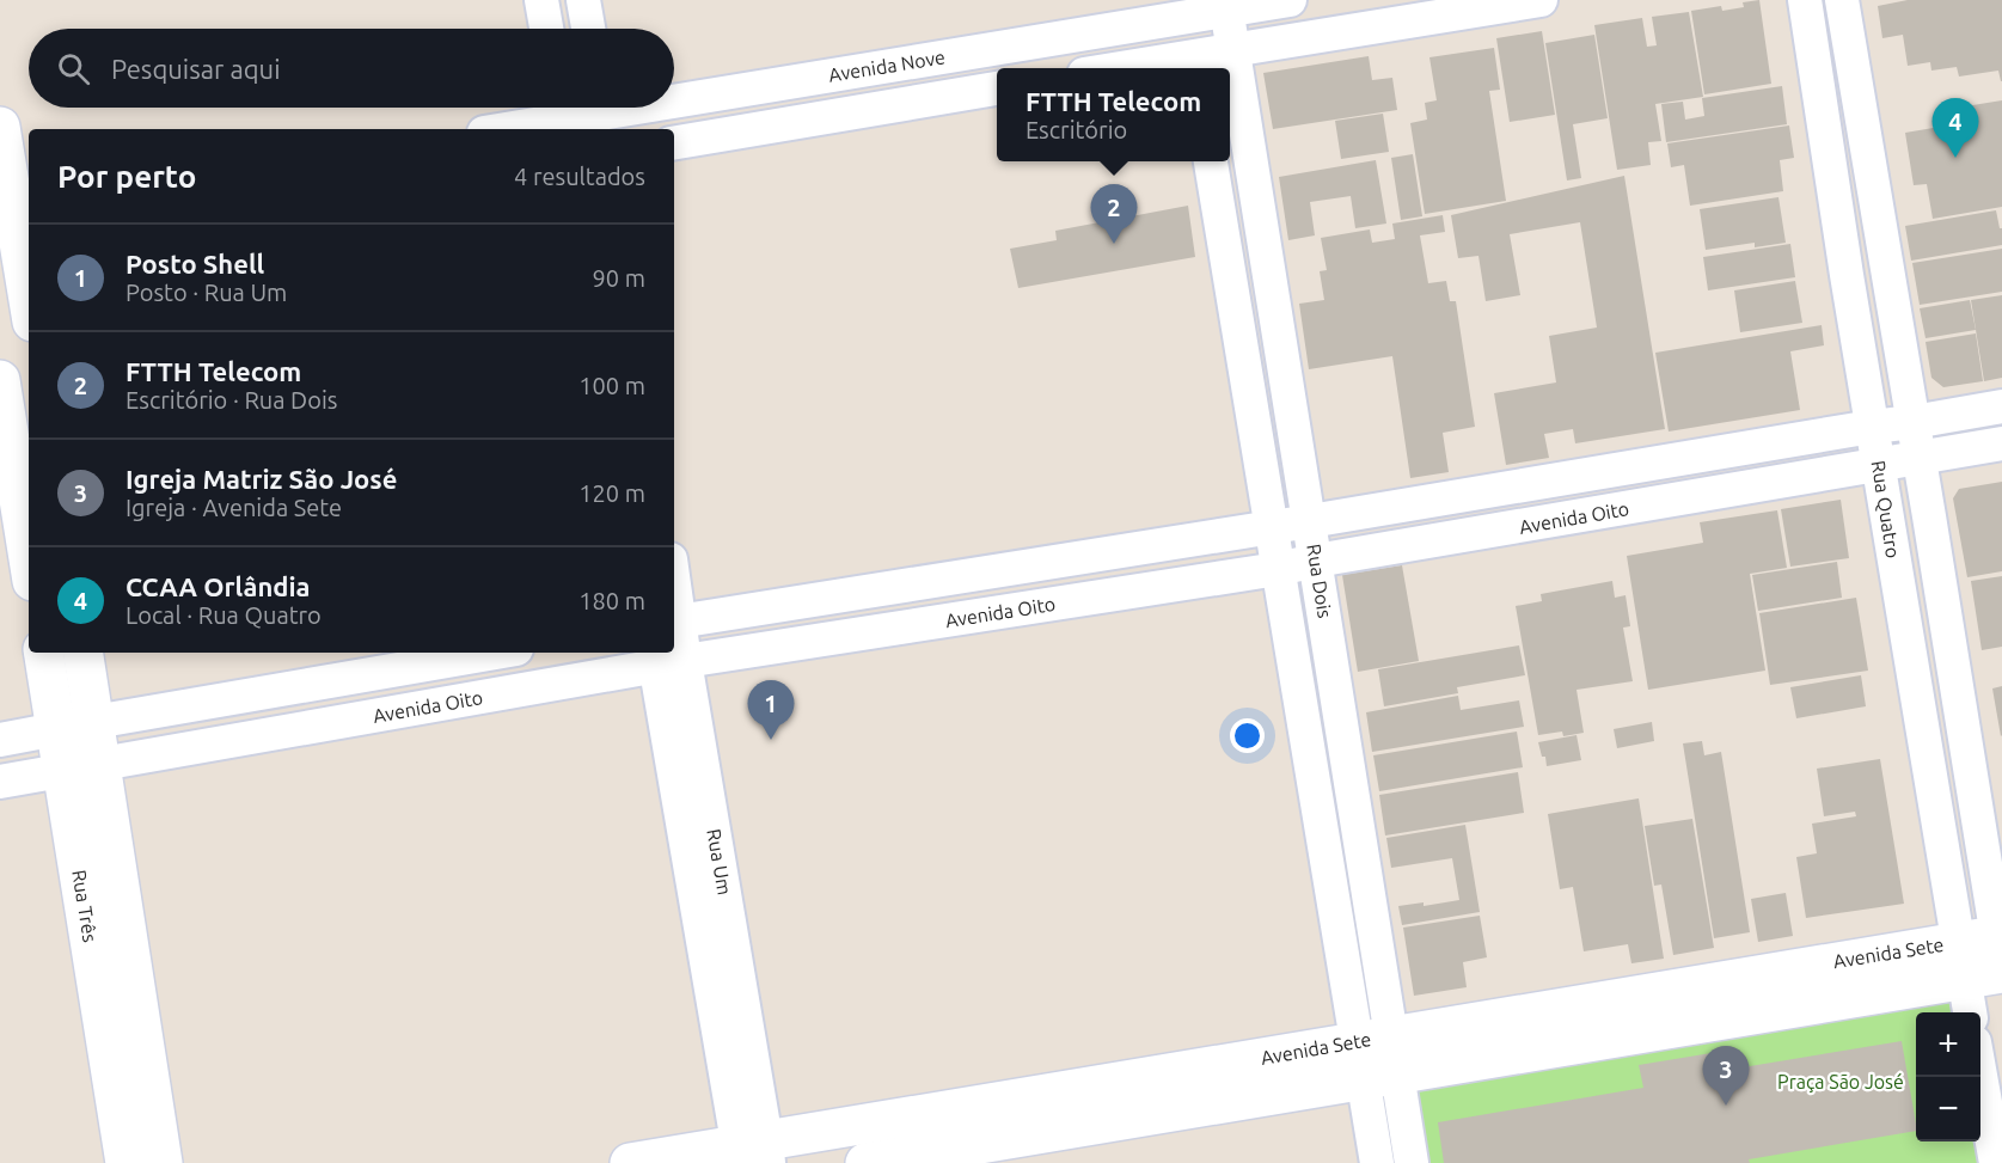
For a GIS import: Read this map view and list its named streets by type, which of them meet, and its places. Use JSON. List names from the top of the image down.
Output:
{
  "streets": {
    "street": [
      "Avenida Nove",
      "Rua Quatro",
      "Avenida Oito",
      "Rua Dois",
      "Rua Um",
      "Rua Três",
      "Avenida Sete"
    ]
  },
  "crossings": [
    ["Avenida Nove", "Rua Dois"],
    ["Rua Quatro", "Avenida Oito"],
    ["Rua Quatro", "Avenida Sete"],
    ["Avenida Oito", "Rua Dois"],
    ["Avenida Oito", "Rua Um"],
    ["Avenida Oito", "Rua Três"],
    ["Rua Dois", "Avenida Sete"],
    ["Rua Um", "Avenida Sete"]
  ],
  "parks": ["Praça São José"],
  "page": {
    "search": "Pesquisar aqui",
    "popup": ["FTTH Telecom", "Escritório"],
    "pins": [
      "4",
      "2",
      "1",
      "3"
    ],
    "heading": ["Por perto", "4 resultados"],
    "list": [
      {
        "mark": "1",
        "name": "Posto Shell",
        "note": "Posto · Rua Um",
        "value": "90 m"
      },
      {
        "mark": "2",
        "name": "FTTH Telecom",
        "note": "Escritório · Rua Dois",
        "value": "100 m"
      },
      {
        "mark": "3",
        "name": "Igreja Matriz São José",
        "note": "Igreja · Avenida Sete",
        "value": "120 m"
      },
      {
        "mark": "4",
        "name": "CCAA Orlândia",
        "note": "Local · Rua Quatro",
        "value": "180 m"
      }
    ],
    "map_buttons": ["+", "−"]
  }
}
